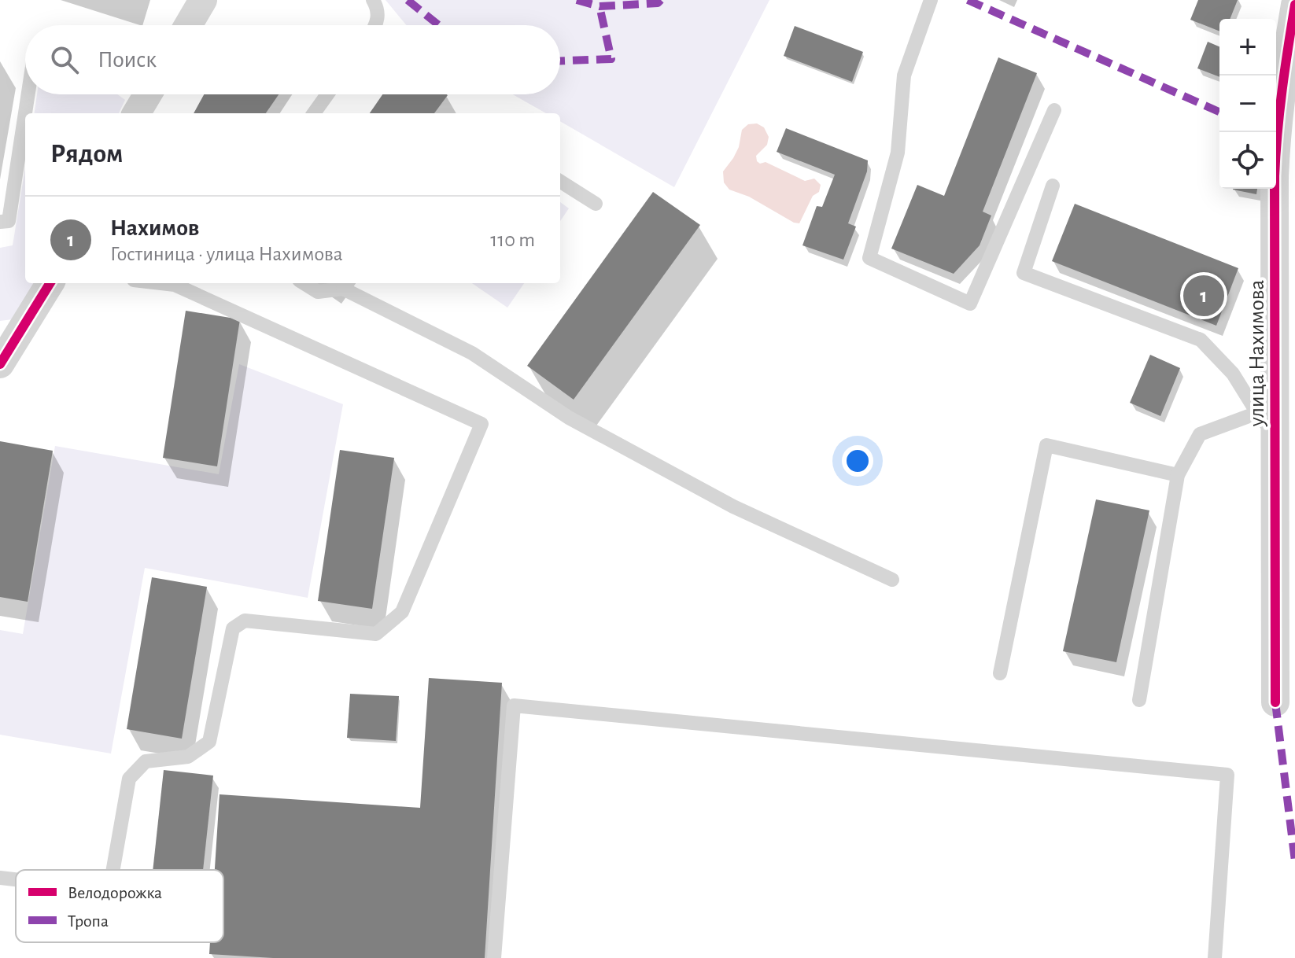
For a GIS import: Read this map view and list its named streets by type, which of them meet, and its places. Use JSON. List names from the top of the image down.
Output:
{
  "streets": {
    "street": ["улица Нахимова"]
  },
  "legend": ["Велодорожка", "Тропа"],
  "page": {
    "map_buttons": ["+", "−"],
    "search": "Поиск",
    "heading": "Рядом",
    "list": [
      {
        "mark": "1",
        "name": "Нахимов",
        "note": "Гостиница · улица Нахимова",
        "value": "110 m"
      }
    ],
    "pins": "1"
  }
}
